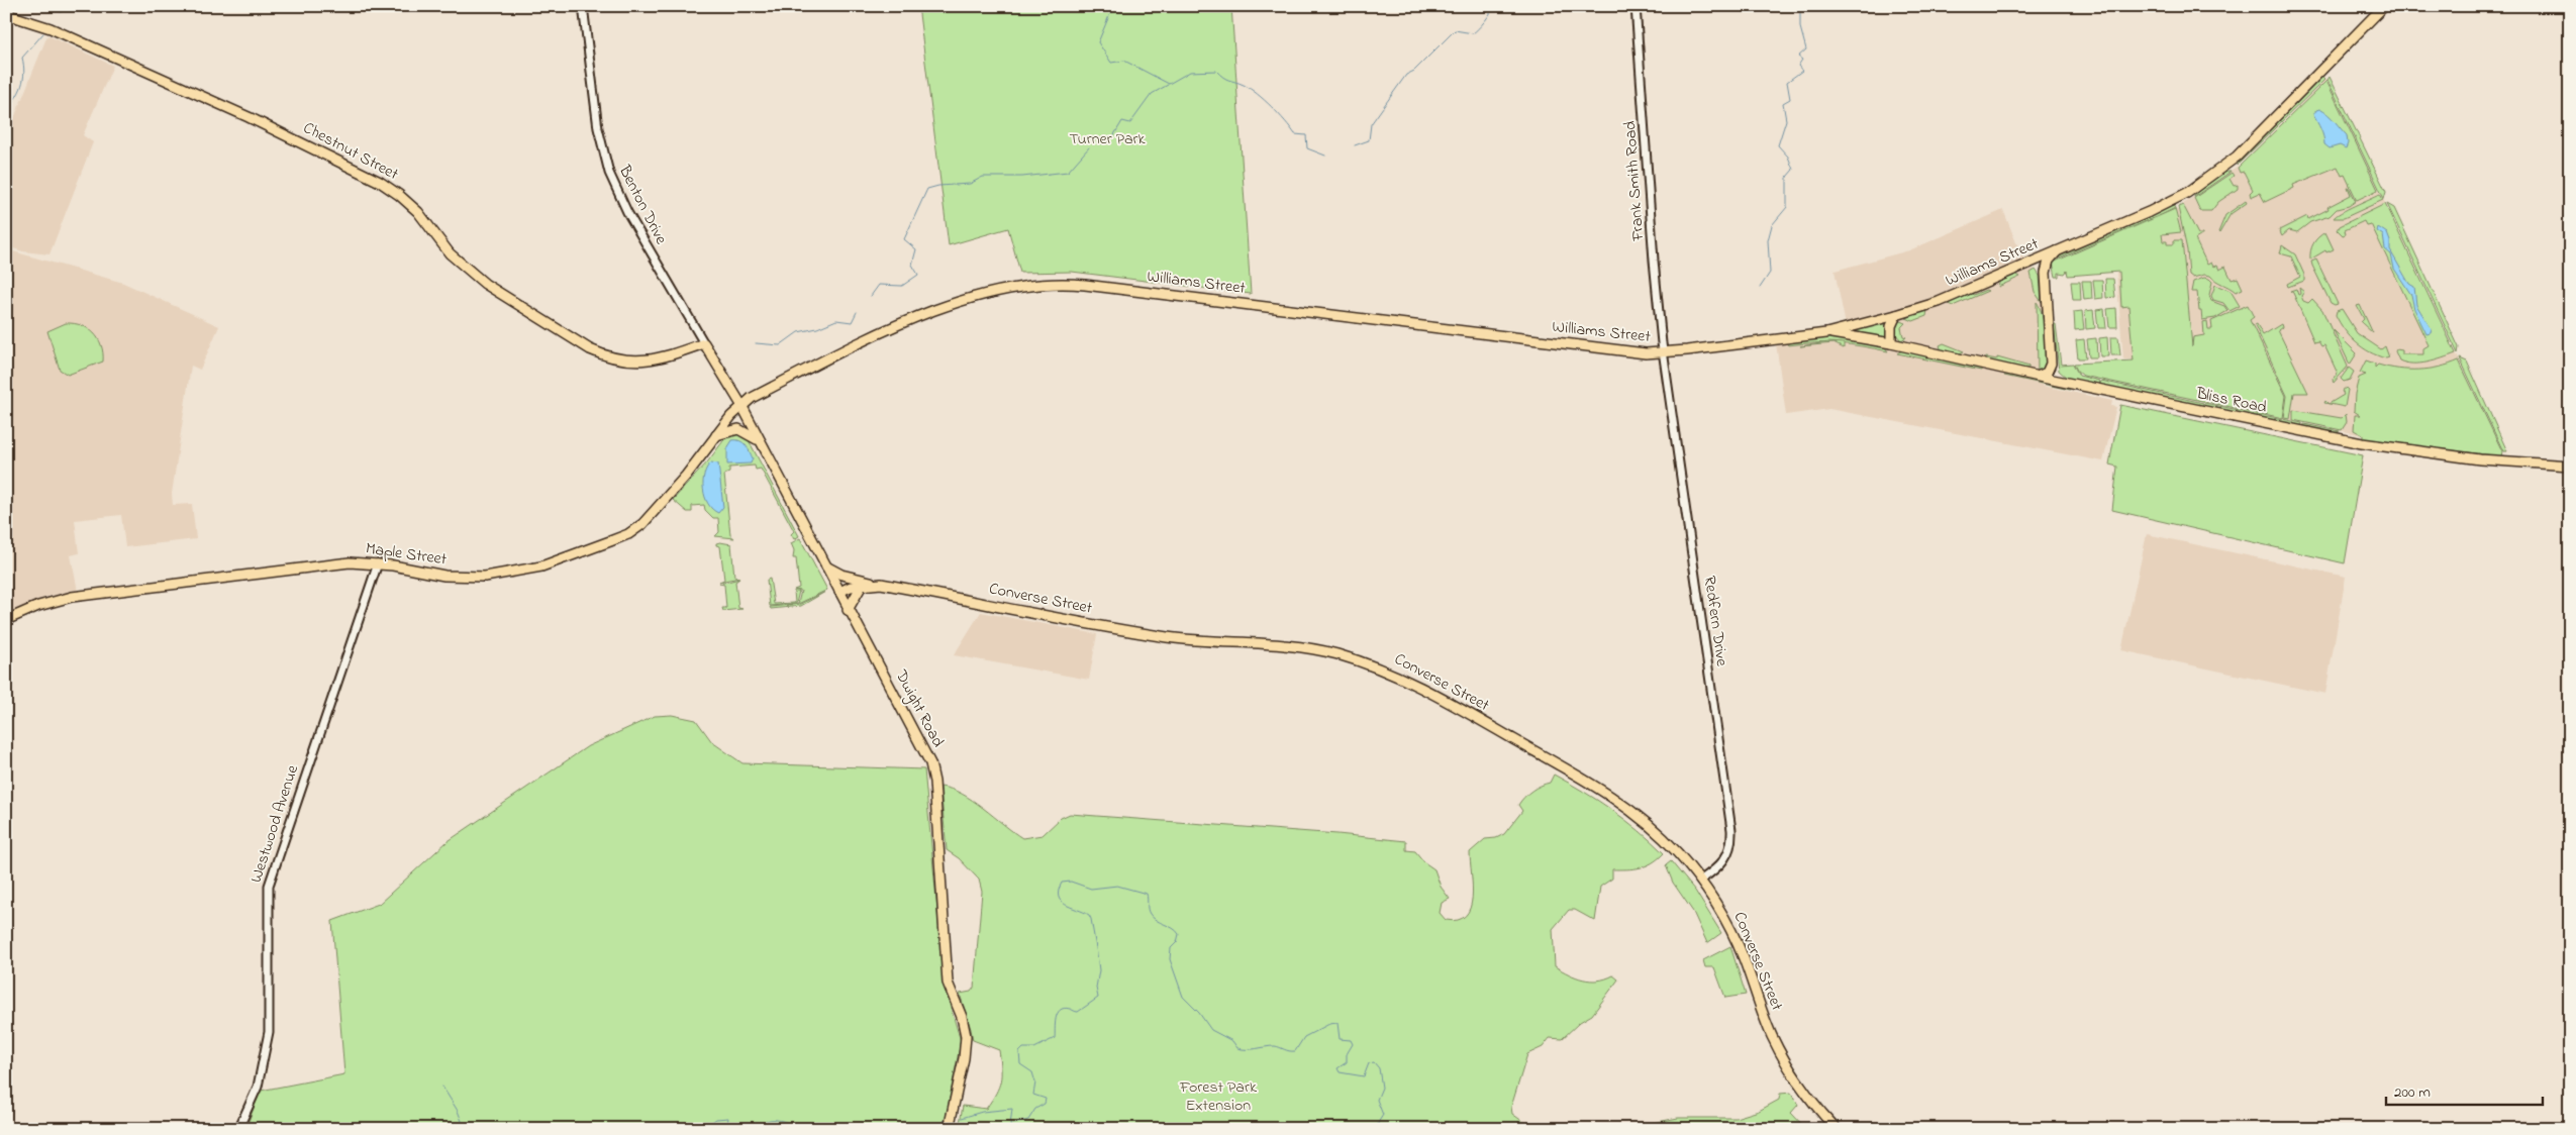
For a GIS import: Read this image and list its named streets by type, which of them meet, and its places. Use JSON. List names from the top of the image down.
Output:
{
  "streets": {
    "main road": [
      "Chestnut Street",
      "Williams Street",
      "Bliss Road",
      "Maple Street",
      "Converse Street",
      "Dwight Road"
    ],
    "street": [
      "Frank Smith Road",
      "Benton Drive",
      "Redfern Drive",
      "Westwood Avenue"
    ]
  },
  "crossings": [
    ["Chestnut Street", "Benton Drive"],
    ["Chestnut Street", "Dwight Road"],
    ["Frank Smith Road", "Williams Street"],
    ["Frank Smith Road", "Redfern Drive"],
    ["Benton Drive", "Dwight Road"],
    ["Williams Street", "Bliss Road"],
    ["Williams Street", "Maple Street"],
    ["Williams Street", "Redfern Drive"],
    ["Williams Street", "Dwight Road"],
    ["Maple Street", "Dwight Road"],
    ["Maple Street", "Westwood Avenue"],
    ["Converse Street", "Redfern Drive"],
    ["Converse Street", "Dwight Road"]
  ],
  "parks": ["Turner Park", "Forest Park Extension"],
  "scale_bar": "200 m"
}
